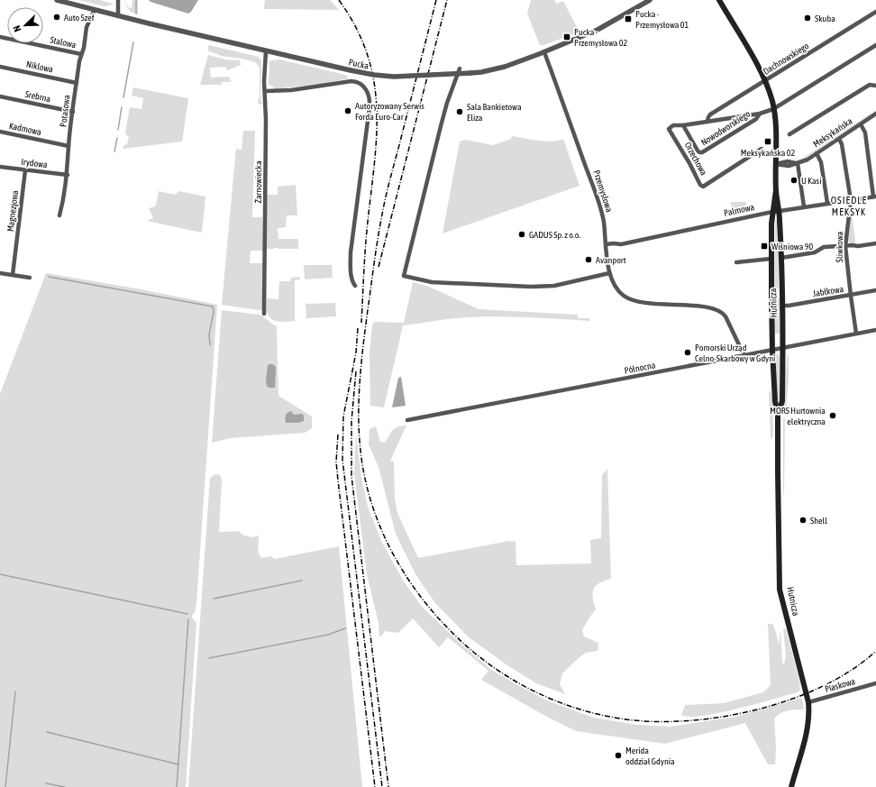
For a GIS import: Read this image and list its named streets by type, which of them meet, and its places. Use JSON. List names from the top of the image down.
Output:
{
  "streets": {
    "main road": ["Hutnicza"],
    "street": [
      "Stalowa",
      "Dachnowskiego",
      "Pucka",
      "Niklowa",
      "Srebrna",
      "Potasowa",
      "Nowodworskiego",
      "Kadmowa",
      "Meksykańska",
      "Orzechowa",
      "Irydowa",
      "Żarnowiecka",
      "Przemysłowa",
      "Palmowa",
      "Magnezjowa",
      "Śliwkowa",
      "Jabłkowa",
      "Północna",
      "Piaskowa"
    ]
  },
  "crossings": [
    ["Stalowa", "Potasowa"],
    ["Dachnowskiego", "Nowodworskiego"],
    ["Dachnowskiego", "Hutnicza"],
    ["Pucka", "Potasowa"],
    ["Pucka", "Żarnowiecka"],
    ["Pucka", "Przemysłowa"],
    ["Niklowa", "Potasowa"],
    ["Srebrna", "Potasowa"],
    ["Potasowa", "Kadmowa"],
    ["Potasowa", "Irydowa"],
    ["Nowodworskiego", "Orzechowa"],
    ["Nowodworskiego", "Hutnicza"],
    ["Meksykańska", "Śliwkowa"],
    ["Meksykańska", "Hutnicza"],
    ["Irydowa", "Magnezjowa"],
    ["Przemysłowa", "Palmowa"],
    ["Przemysłowa", "Północna"],
    ["Palmowa", "Śliwkowa"],
    ["Palmowa", "Hutnicza"],
    ["Śliwkowa", "Jabłkowa"],
    ["Śliwkowa", "Północna"],
    ["Jabłkowa", "Hutnicza"],
    ["Hutnicza", "Północna"],
    ["Hutnicza", "Piaskowa"]
  ],
  "districts": ["OSIEDLE MEKSYK"],
  "places": {
    "other": [
      "Auto Szef",
      "Skuba",
      "Autoryzowany Serwis Forda Euro-Car",
      "Sala Bankietowa Eliza",
      "U Kasi",
      "GADUS Sp. z o.o.",
      "Avanport",
      "Pomorski Urząd Celno-Skarbowy w Gdyni",
      "MORS Hurtownia elektryczna",
      "Shell",
      "Merida oddział Gdynia"
    ],
    "transit": [
      "Pucka - Przemysłowa 01",
      "Pucka - Przemysłowa 02",
      "Meksykańska 02",
      "Wiśniowa 90"
    ]
  },
  "north": "bottom left"
}
